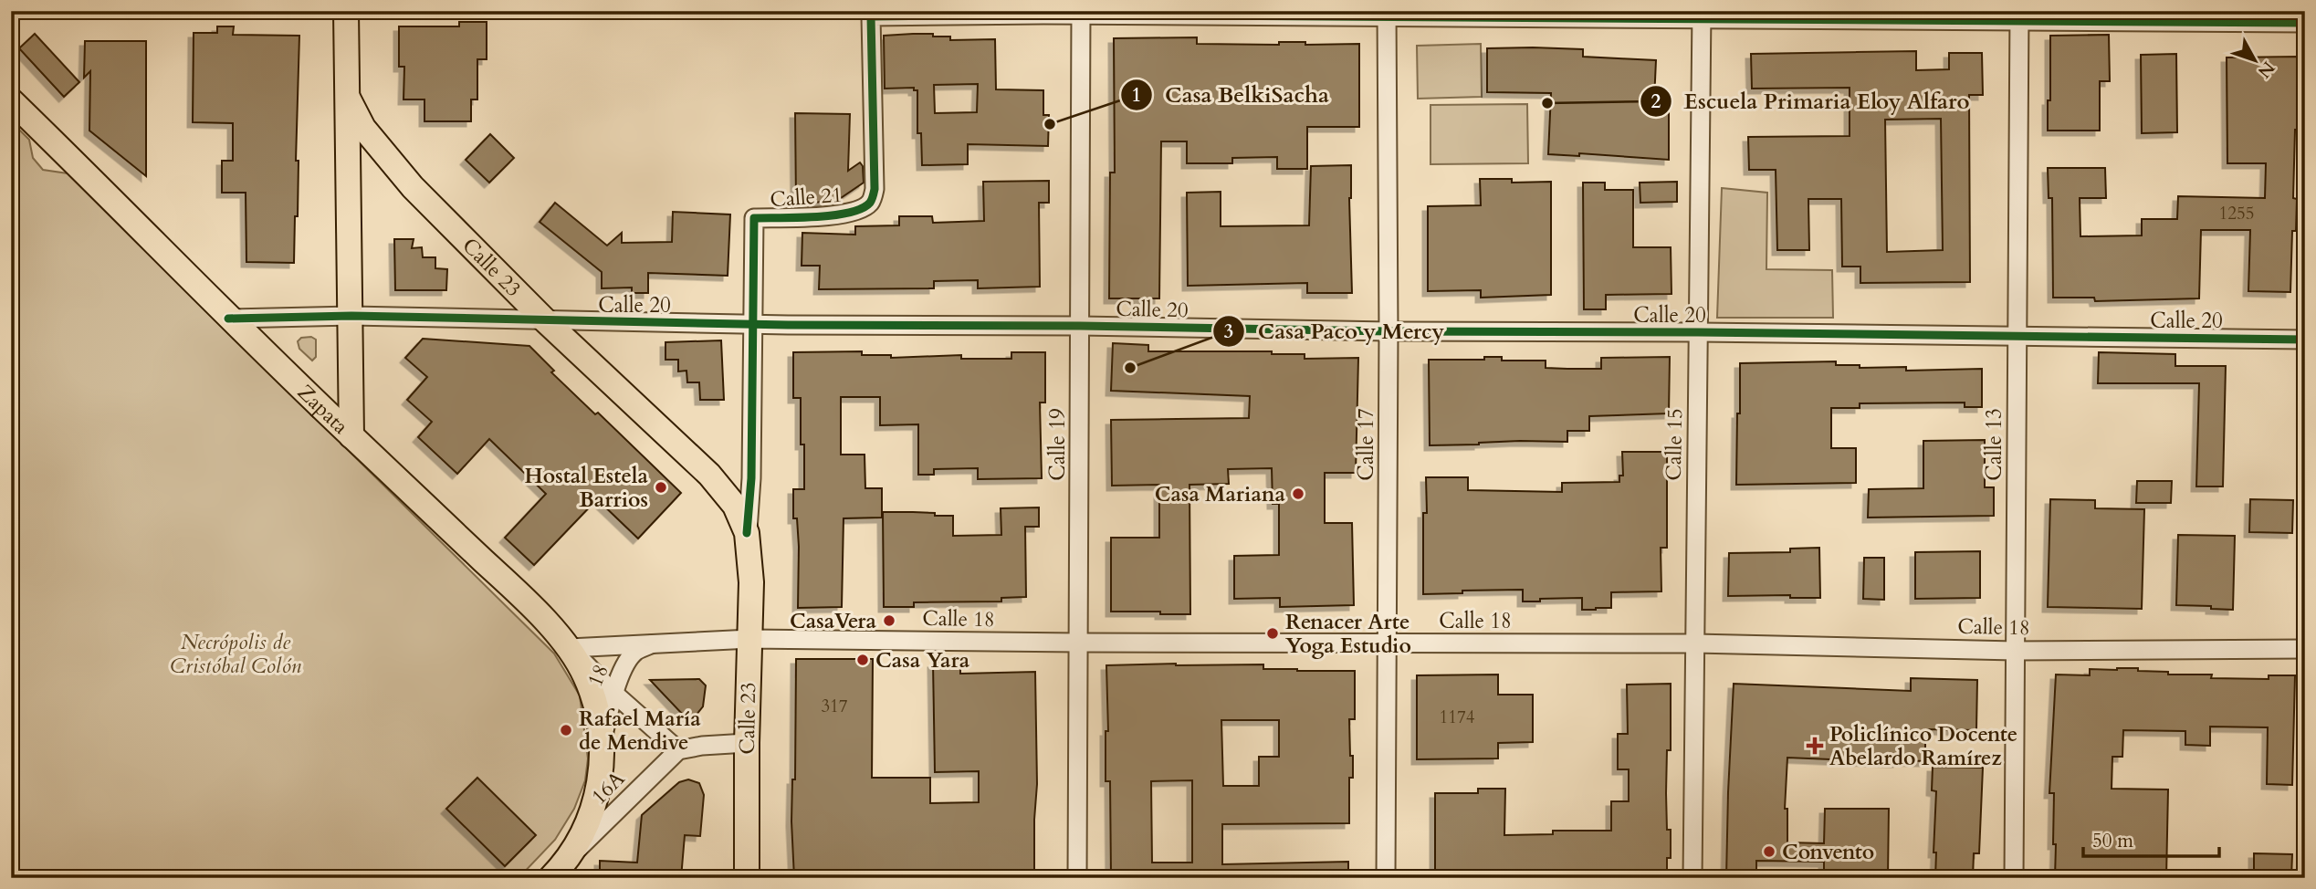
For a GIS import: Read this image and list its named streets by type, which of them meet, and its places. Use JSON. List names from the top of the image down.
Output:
{
  "streets": {
    "main road": ["Calle 23", "Zapata"],
    "street": [
      "Calle 21",
      "Calle 20",
      "Calle 19",
      "Calle 17",
      "Calle 15",
      "Calle 13",
      "Calle 18",
      "18",
      "16A"
    ]
  },
  "crossings": [
    ["Calle 21", "Calle 23"],
    ["Calle 21", "Calle 20"],
    ["Calle 21", "Calle 19"],
    ["Calle 23", "Calle 20"],
    ["Calle 23", "Calle 18"],
    ["Calle 20", "Zapata"],
    ["Calle 20", "Calle 19"],
    ["Calle 20", "Calle 17"],
    ["Calle 20", "Calle 15"],
    ["Calle 20", "Calle 13"],
    ["Zapata", "Calle 18"],
    ["Zapata", "18"],
    ["Zapata", "16A"],
    ["Calle 19", "Calle 18"],
    ["Calle 17", "Calle 18"],
    ["Calle 15", "Calle 18"],
    ["Calle 13", "Calle 18"],
    ["Calle 18", "18"]
  ],
  "parks": ["Necrópolis de Cristóbal Colón"],
  "places": {
    "other": [
      "Escuela Primaria Eloy Alfaro",
      "Casa BelkiSacha",
      "Casa Paco y Mercy",
      "Hostal Estela Barrios",
      "Casa Mariana",
      "CasaVera",
      "Renacer Arte Yoga Estudio",
      "Casa Yara",
      "Rafael María de Mendive",
      "Convento"
    ],
    "health": ["Policlínico Docente Abelardo Ramírez"]
  },
  "house_numbers": ["1255", "317", "1174"],
  "scale_bar": "50 m",
  "north": "bottom right"
}
